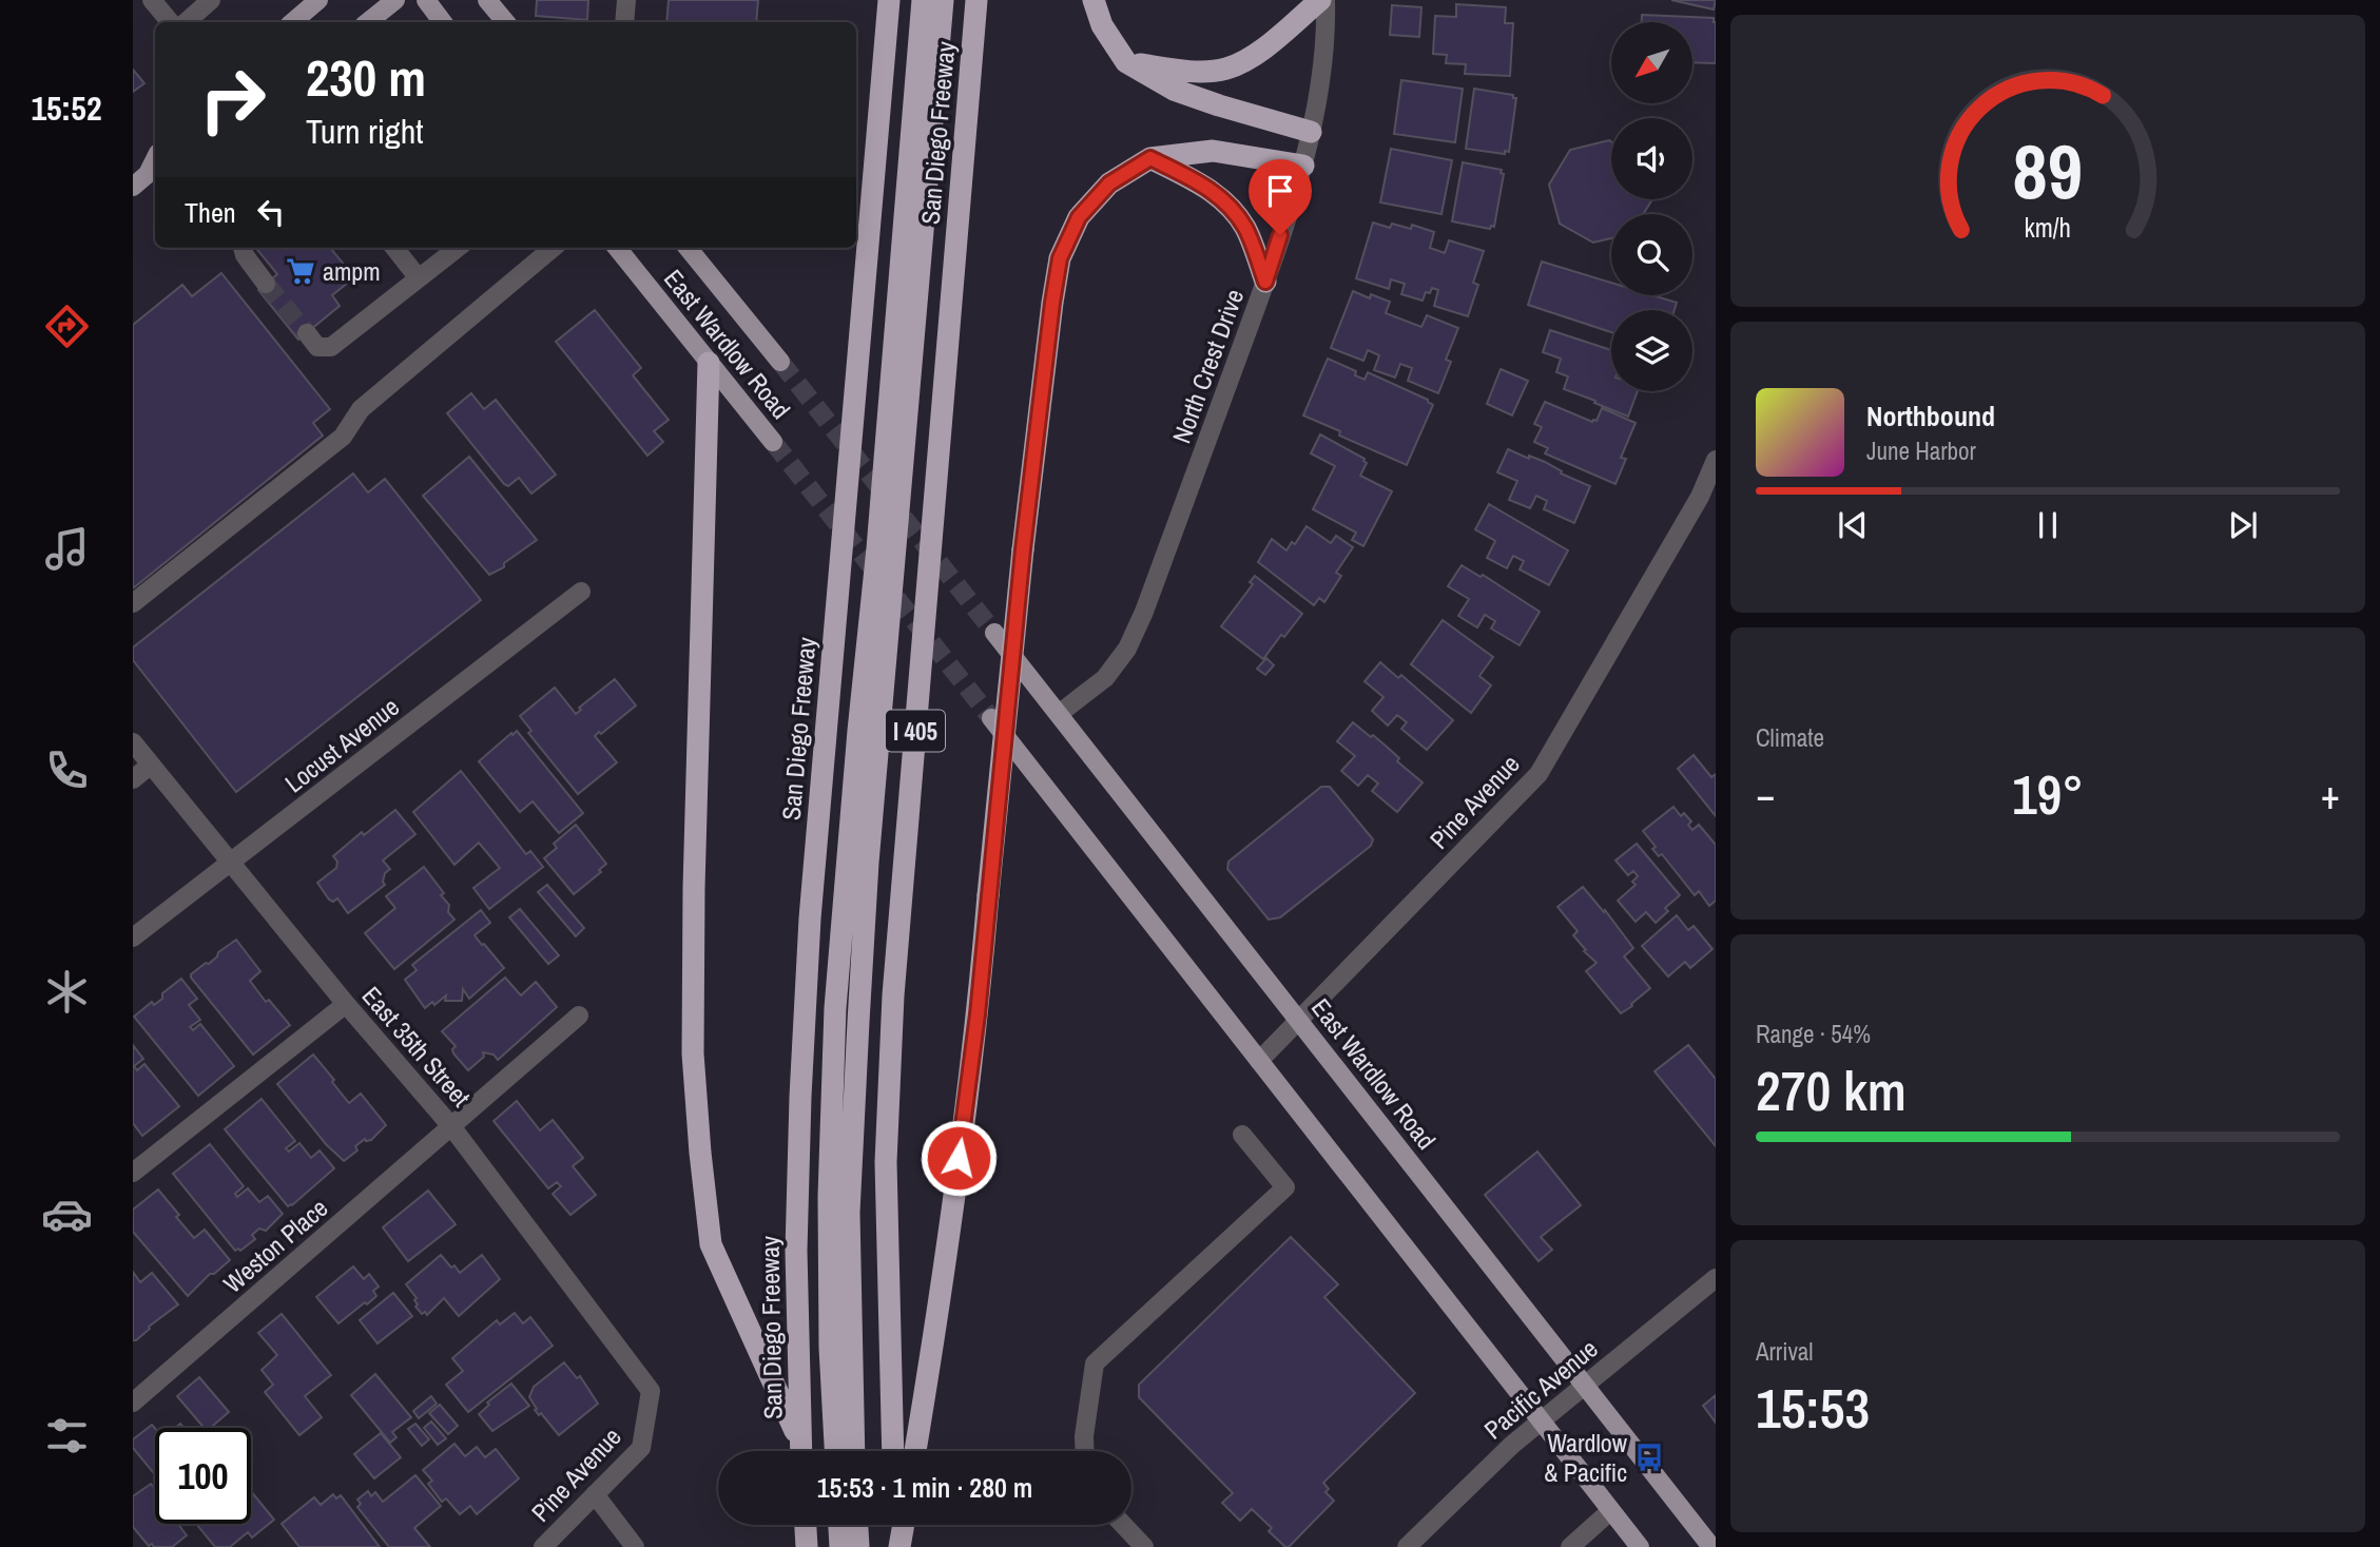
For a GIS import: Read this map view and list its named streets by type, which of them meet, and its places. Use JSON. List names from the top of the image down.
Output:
{
  "streets": {
    "highway": ["San Diego Freeway", "I 405"],
    "main road": ["East Wardlow Road"],
    "street": [
      "North Crest Drive",
      "Locust Avenue",
      "Pine Avenue",
      "East 35th Street",
      "Weston Place",
      "Pacific Avenue"
    ]
  },
  "crossings": [
    ["East Wardlow Road", "North Crest Drive"],
    ["East Wardlow Road", "Pine Avenue"],
    ["East Wardlow Road", "Pacific Avenue"],
    ["Locust Avenue", "East 35th Street"],
    ["Pine Avenue", "East 35th Street"],
    ["East 35th Street", "Weston Place"]
  ],
  "places": {
    "supermarket": ["ampm"],
    "bus stop": ["Wardlow & Pacific"]
  },
  "north": "bottom left",
  "page": {
    "tabs": "15:52",
    "turn": ["230 m", "Turn right"],
    "then": "Then",
    "song": ["Northbound", "June Harbor"],
    "tile": [
      "Climate",
      ["Range · 54%", "270 km"],
      ["Arrival", "15:53"]
    ],
    "heat": ["−", "19°", "+"],
    "limit": "100",
    "trip": "15:53 · 1 min · 280 m",
    "gauge": ["89", "km/h"]
  }
}
